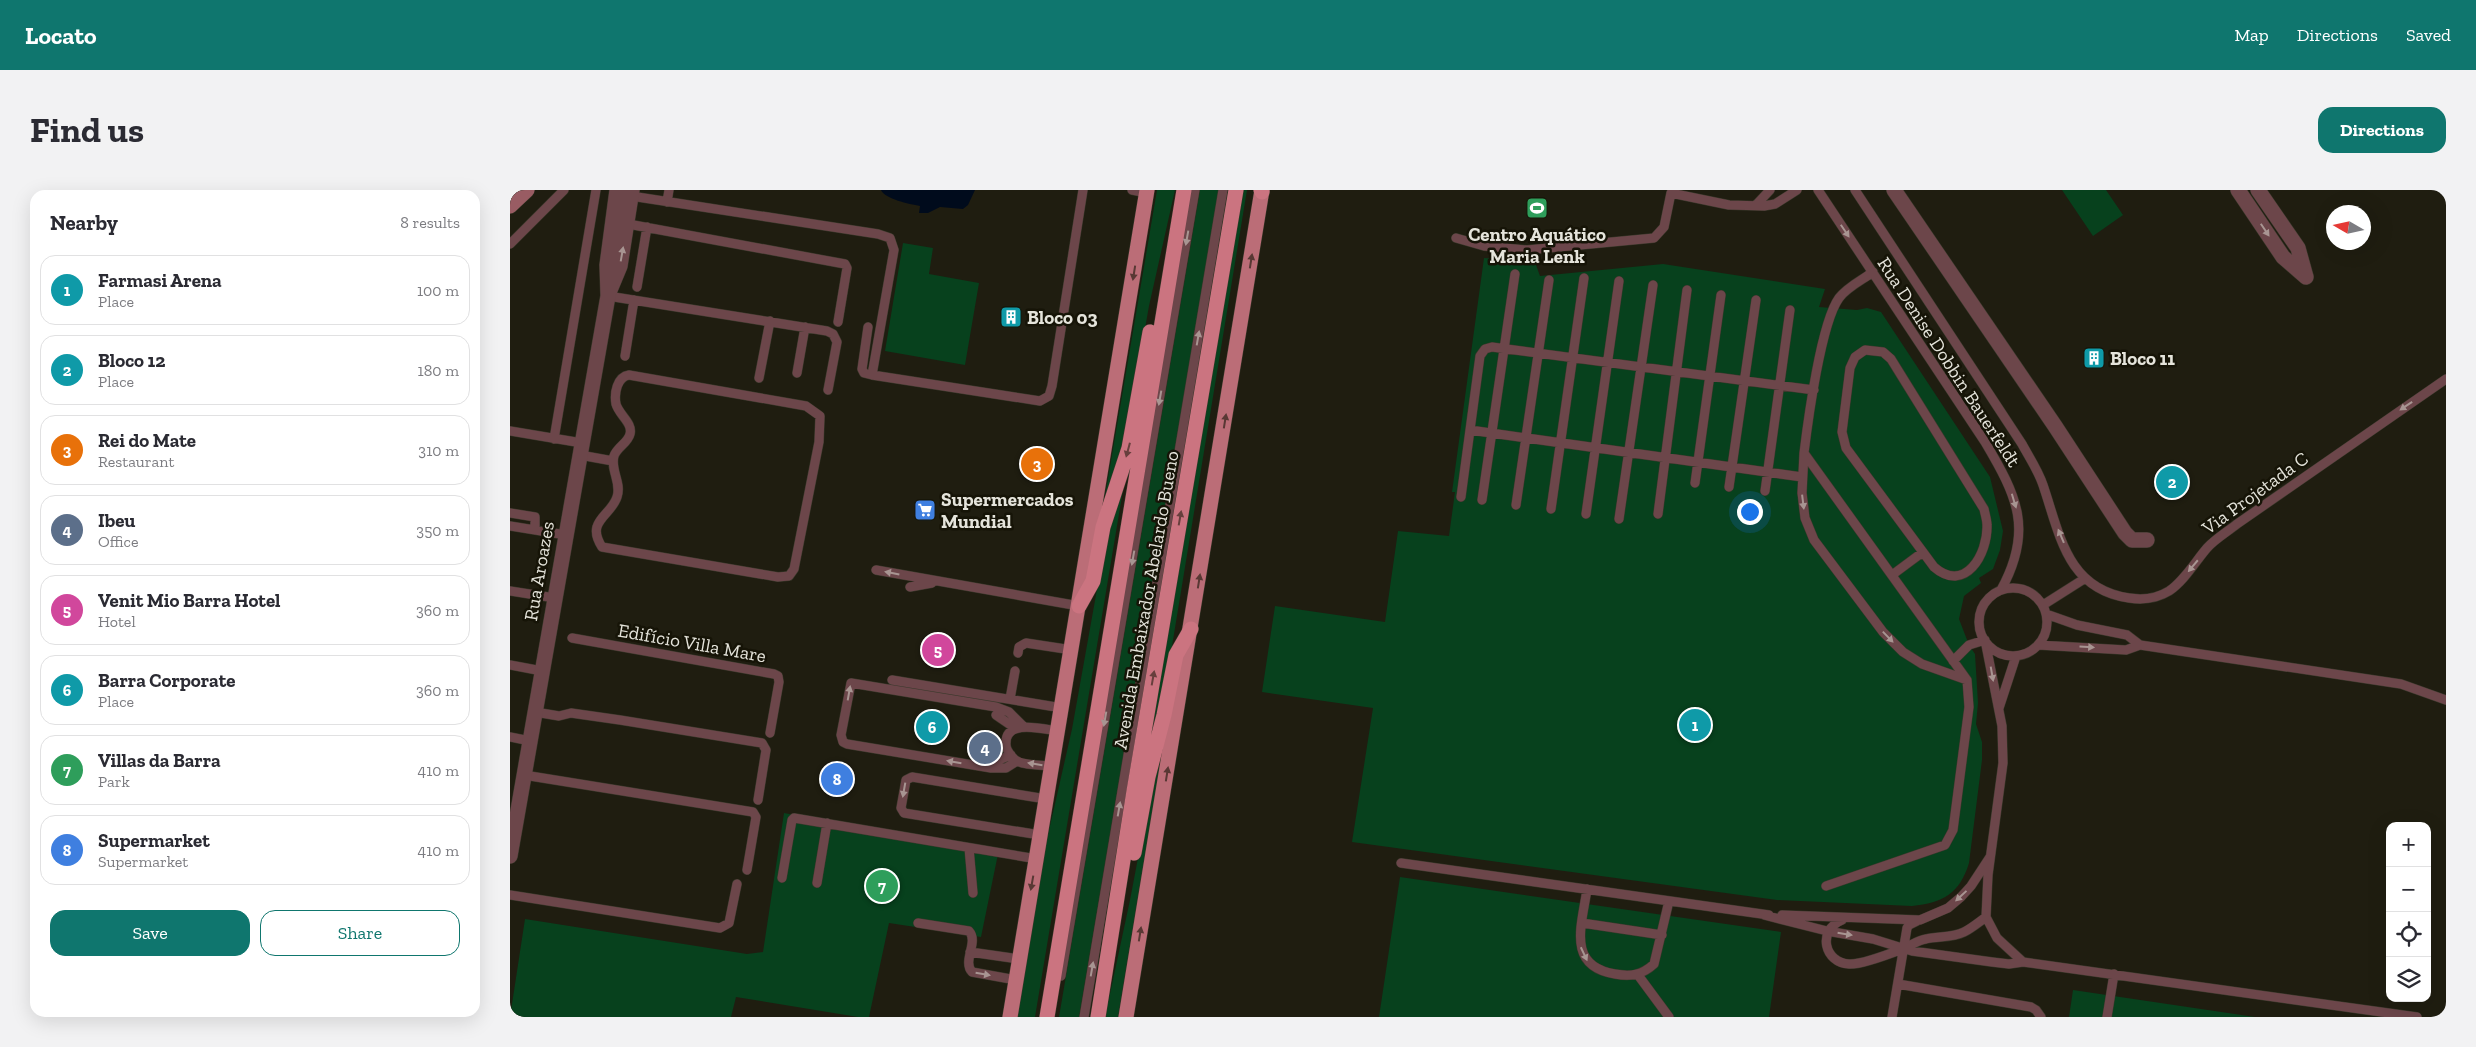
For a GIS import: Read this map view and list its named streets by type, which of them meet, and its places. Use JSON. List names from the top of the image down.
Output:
{
  "streets": {
    "highway": ["Avenida Embaixador Abelardo Bueno"],
    "street": ["Rua Aroazes"],
    "lane": ["Rua Denise Dobbin Bauerfeldt", "Via Projetada C", "Edifício Villa Mare"]
  },
  "crossings": [
    ["Rua Denise Dobbin Bauerfeldt", "Via Projetada C"]
  ],
  "one_way": ["Via Projetada C"],
  "places": {
    "sports": ["Centro Aquático Maria Lenk"],
    "building": ["Bloco 03", "Bloco 11"],
    "supermarket": ["Supermercados Mundial"]
  },
  "north": "left",
  "page": {
    "header": "Locato",
    "nav": ["Map", "Directions", "Saved"],
    "buttons": [
      "Directions",
      ["Save", "Share"]
    ],
    "title": "Find us",
    "heading": ["Nearby", "8 results"],
    "list": [
      {
        "mark": "1",
        "name": "Farmasi Arena",
        "note": "Place",
        "value": "100 m"
      },
      {
        "mark": "2",
        "name": "Bloco 12",
        "note": "Place",
        "value": "180 m"
      },
      {
        "mark": "3",
        "name": "Rei do Mate",
        "note": "Restaurant",
        "value": "310 m"
      },
      {
        "mark": "4",
        "name": "Ibeu",
        "note": "Office",
        "value": "350 m"
      },
      {
        "mark": "5",
        "name": "Venit Mio Barra Hotel",
        "note": "Hotel",
        "value": "360 m"
      },
      {
        "mark": "6",
        "name": "Barra Corporate",
        "note": "Place",
        "value": "360 m"
      },
      {
        "mark": "7",
        "name": "Villas da Barra",
        "note": "Park",
        "value": "410 m"
      },
      {
        "mark": "8",
        "name": "Supermarket",
        "note": "Supermarket",
        "value": "410 m"
      }
    ],
    "pins": [
      "3",
      "2",
      "5",
      "1",
      "6",
      "4",
      "8",
      "7"
    ],
    "map_buttons": ["+", "−"]
  }
}
